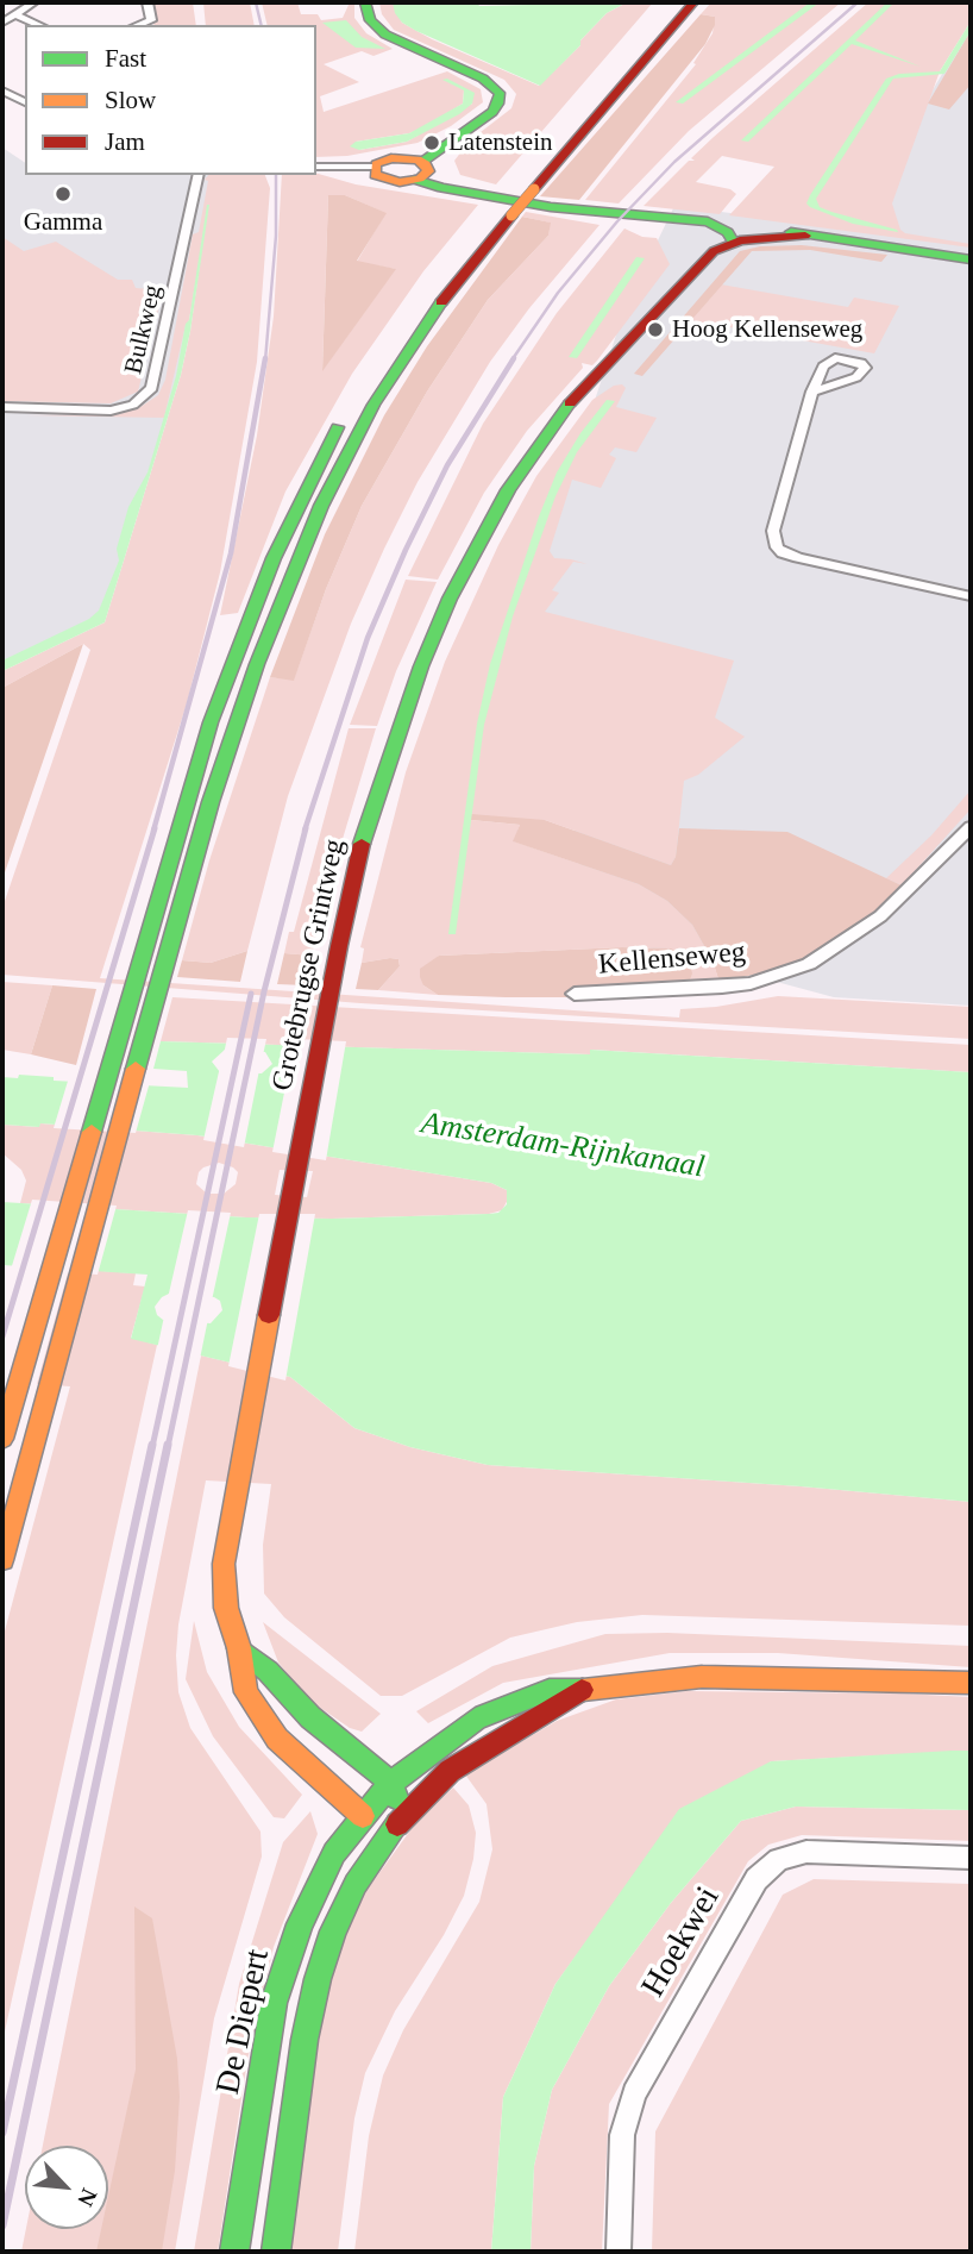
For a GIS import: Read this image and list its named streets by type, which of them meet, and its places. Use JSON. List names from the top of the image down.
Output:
{
  "streets": {
    "main road": ["Grotebrugse Grintweg", "De Diepert"],
    "street": ["Bulkweg", "Kellenseweg", "Hoekwei"]
  },
  "crossings": [
    ["Grotebrugse Grintweg", "De Diepert"]
  ],
  "water": ["Amsterdam-Rijnkanaal"],
  "places": ["Latenstein", "Gamma", "Hoog Kellenseweg"],
  "legend": ["Fast", "Slow", "Jam"],
  "north": "bottom right"
}
